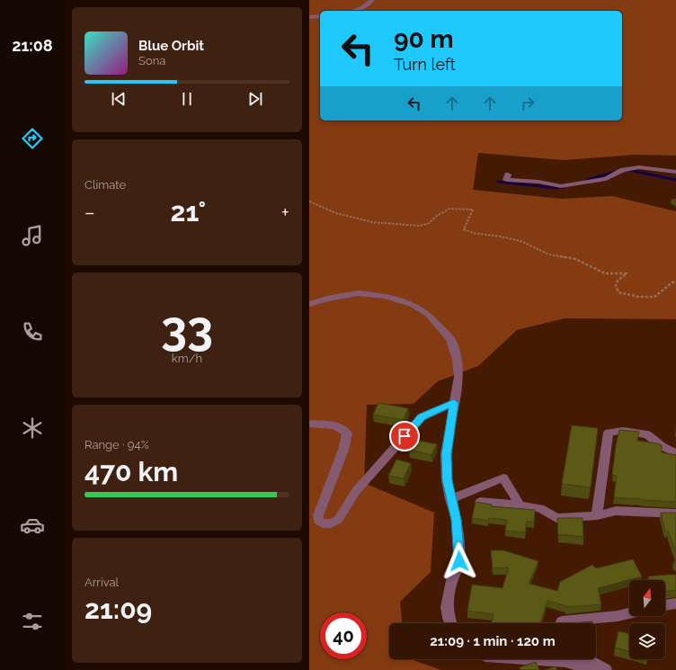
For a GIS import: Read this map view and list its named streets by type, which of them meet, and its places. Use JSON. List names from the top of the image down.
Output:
{
  "north": "top",
  "page": {
    "tabs": "21:08",
    "turn": ["90 m", "Turn left"],
    "song": ["Blue Orbit", "Sona"],
    "tile": [
      "Climate",
      ["33", "km/h"],
      ["Range · 94%", "470 km"],
      ["Arrival", "21:09"]
    ],
    "heat": ["−", "21°", "+"],
    "limit": "40",
    "trip": "21:09 · 1 min · 120 m"
  }
}
